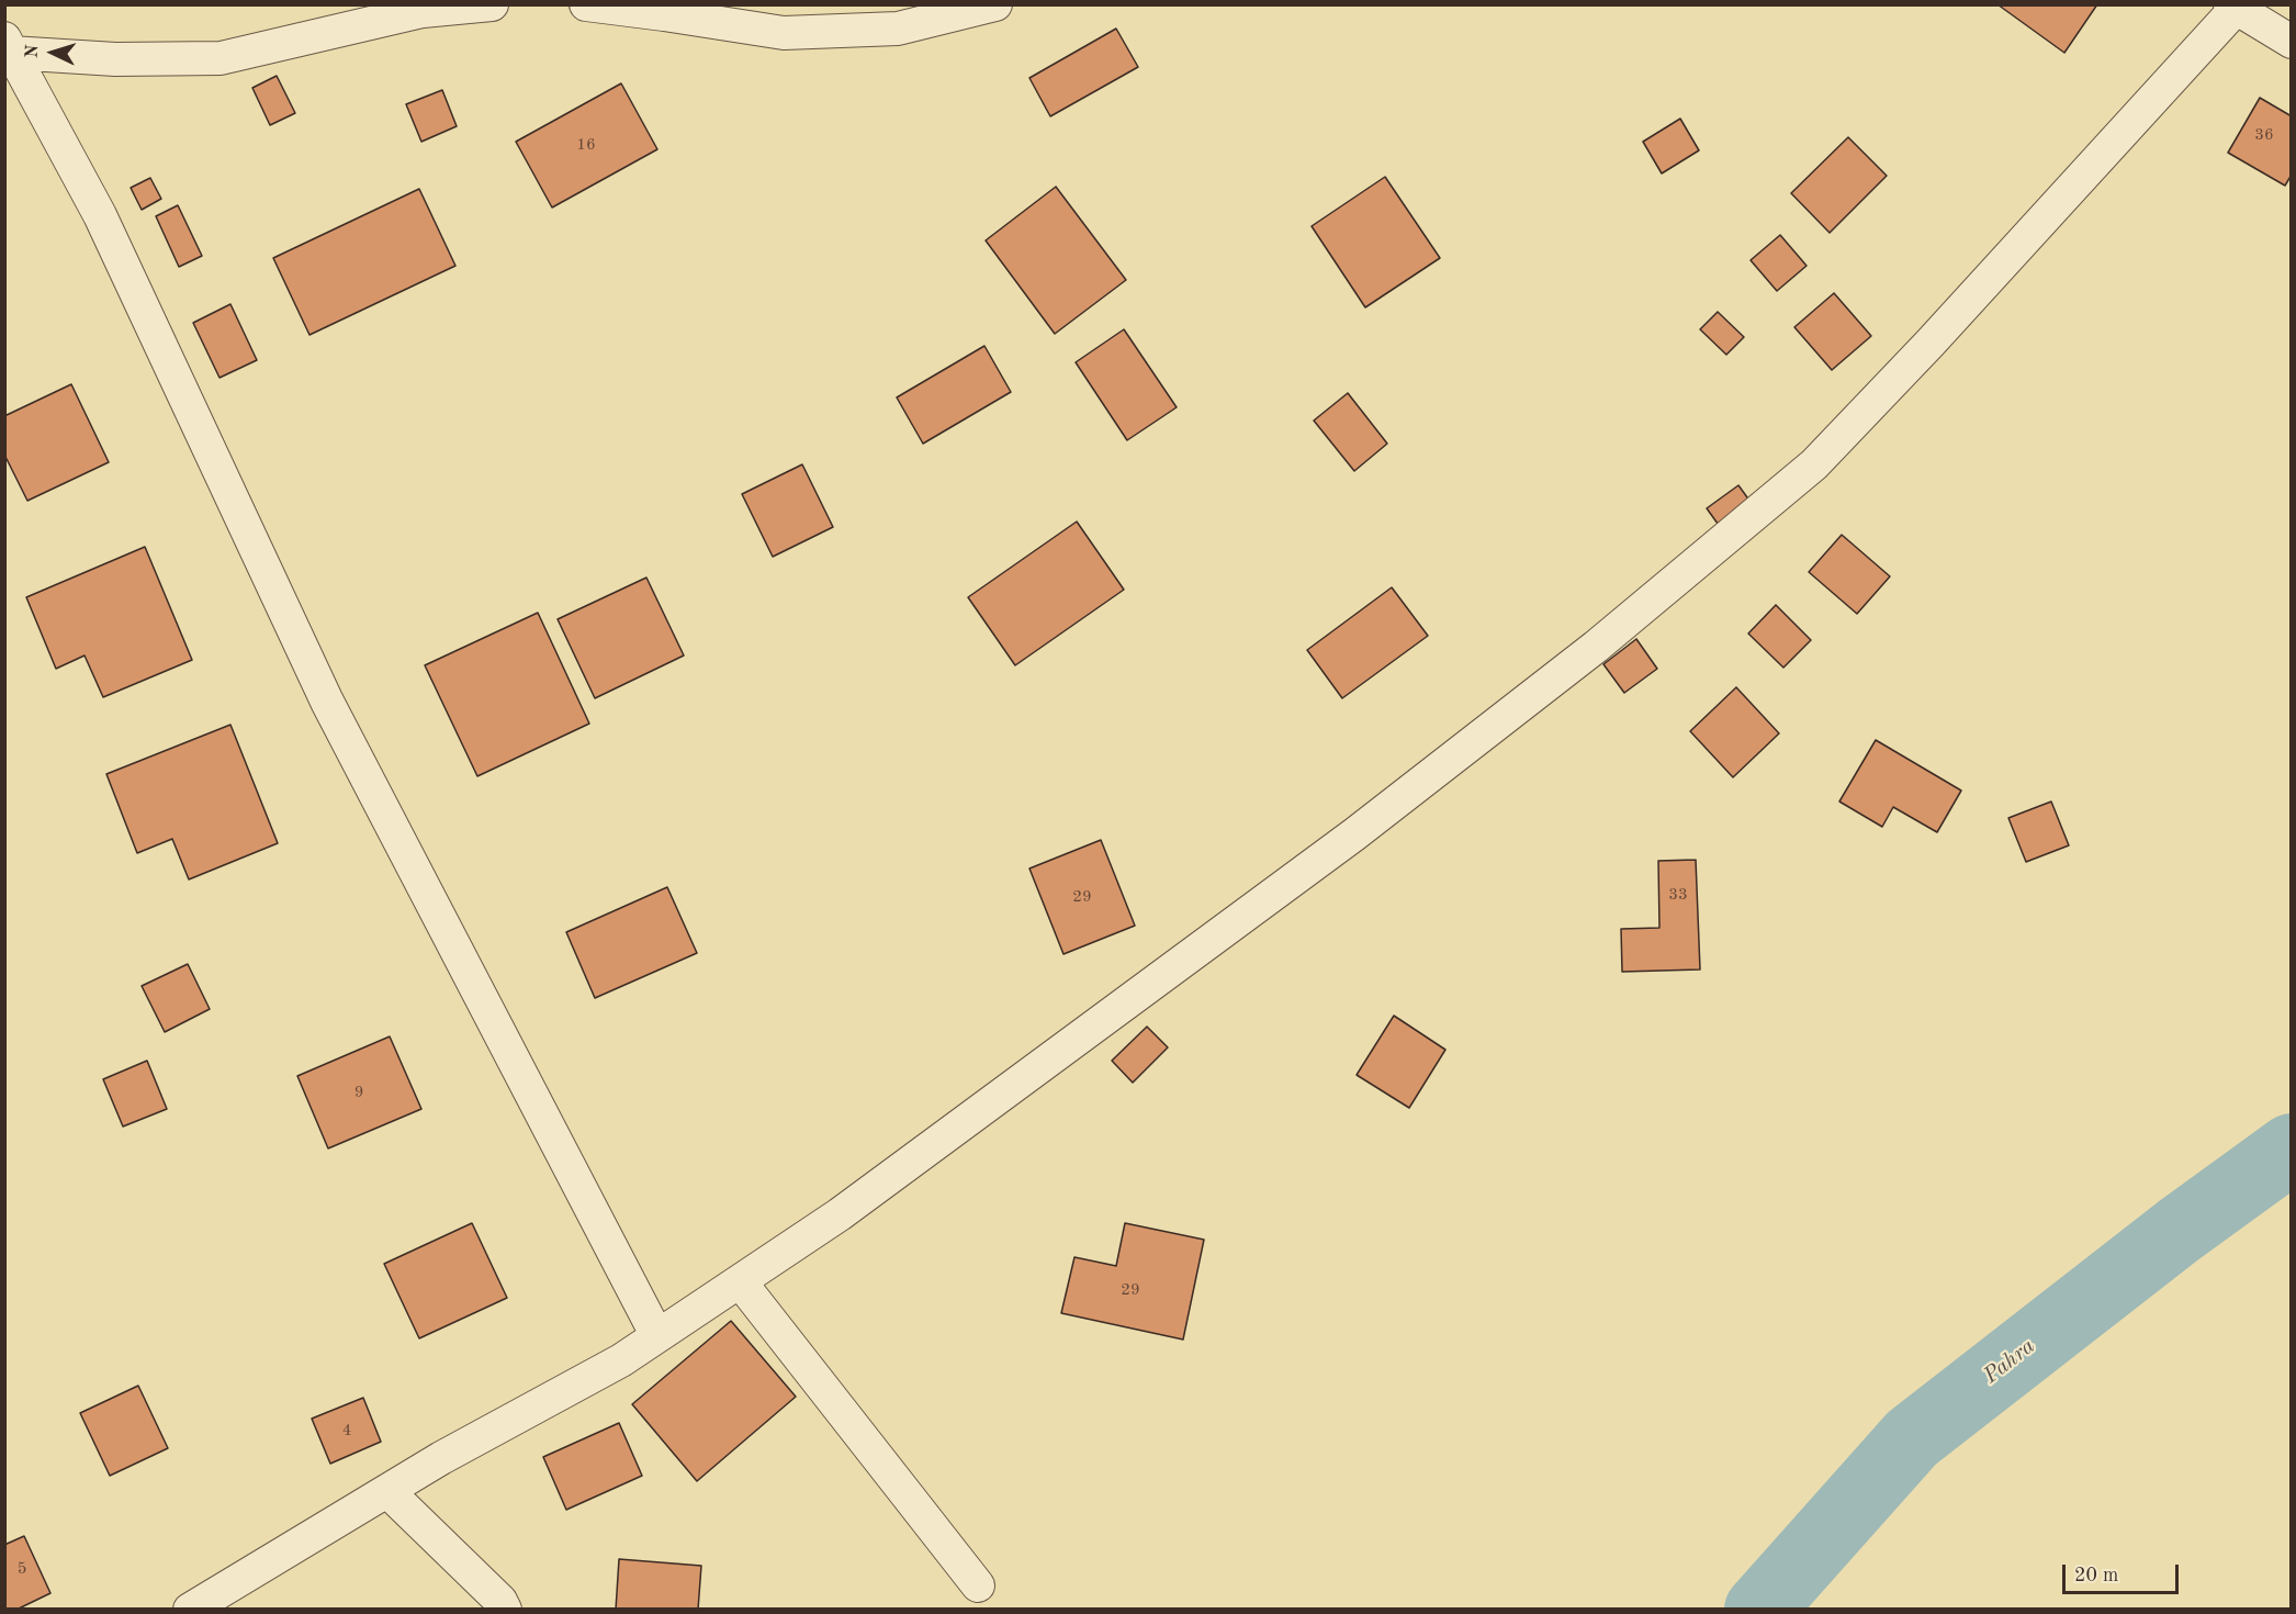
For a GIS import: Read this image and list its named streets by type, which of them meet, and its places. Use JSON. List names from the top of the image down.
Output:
{
  "water": ["Pahra"],
  "house_numbers": [
    "36",
    "16",
    "33",
    "29",
    "9",
    "29",
    "4",
    "5"
  ],
  "scale_bar": "20 m",
  "north": "left"
}
